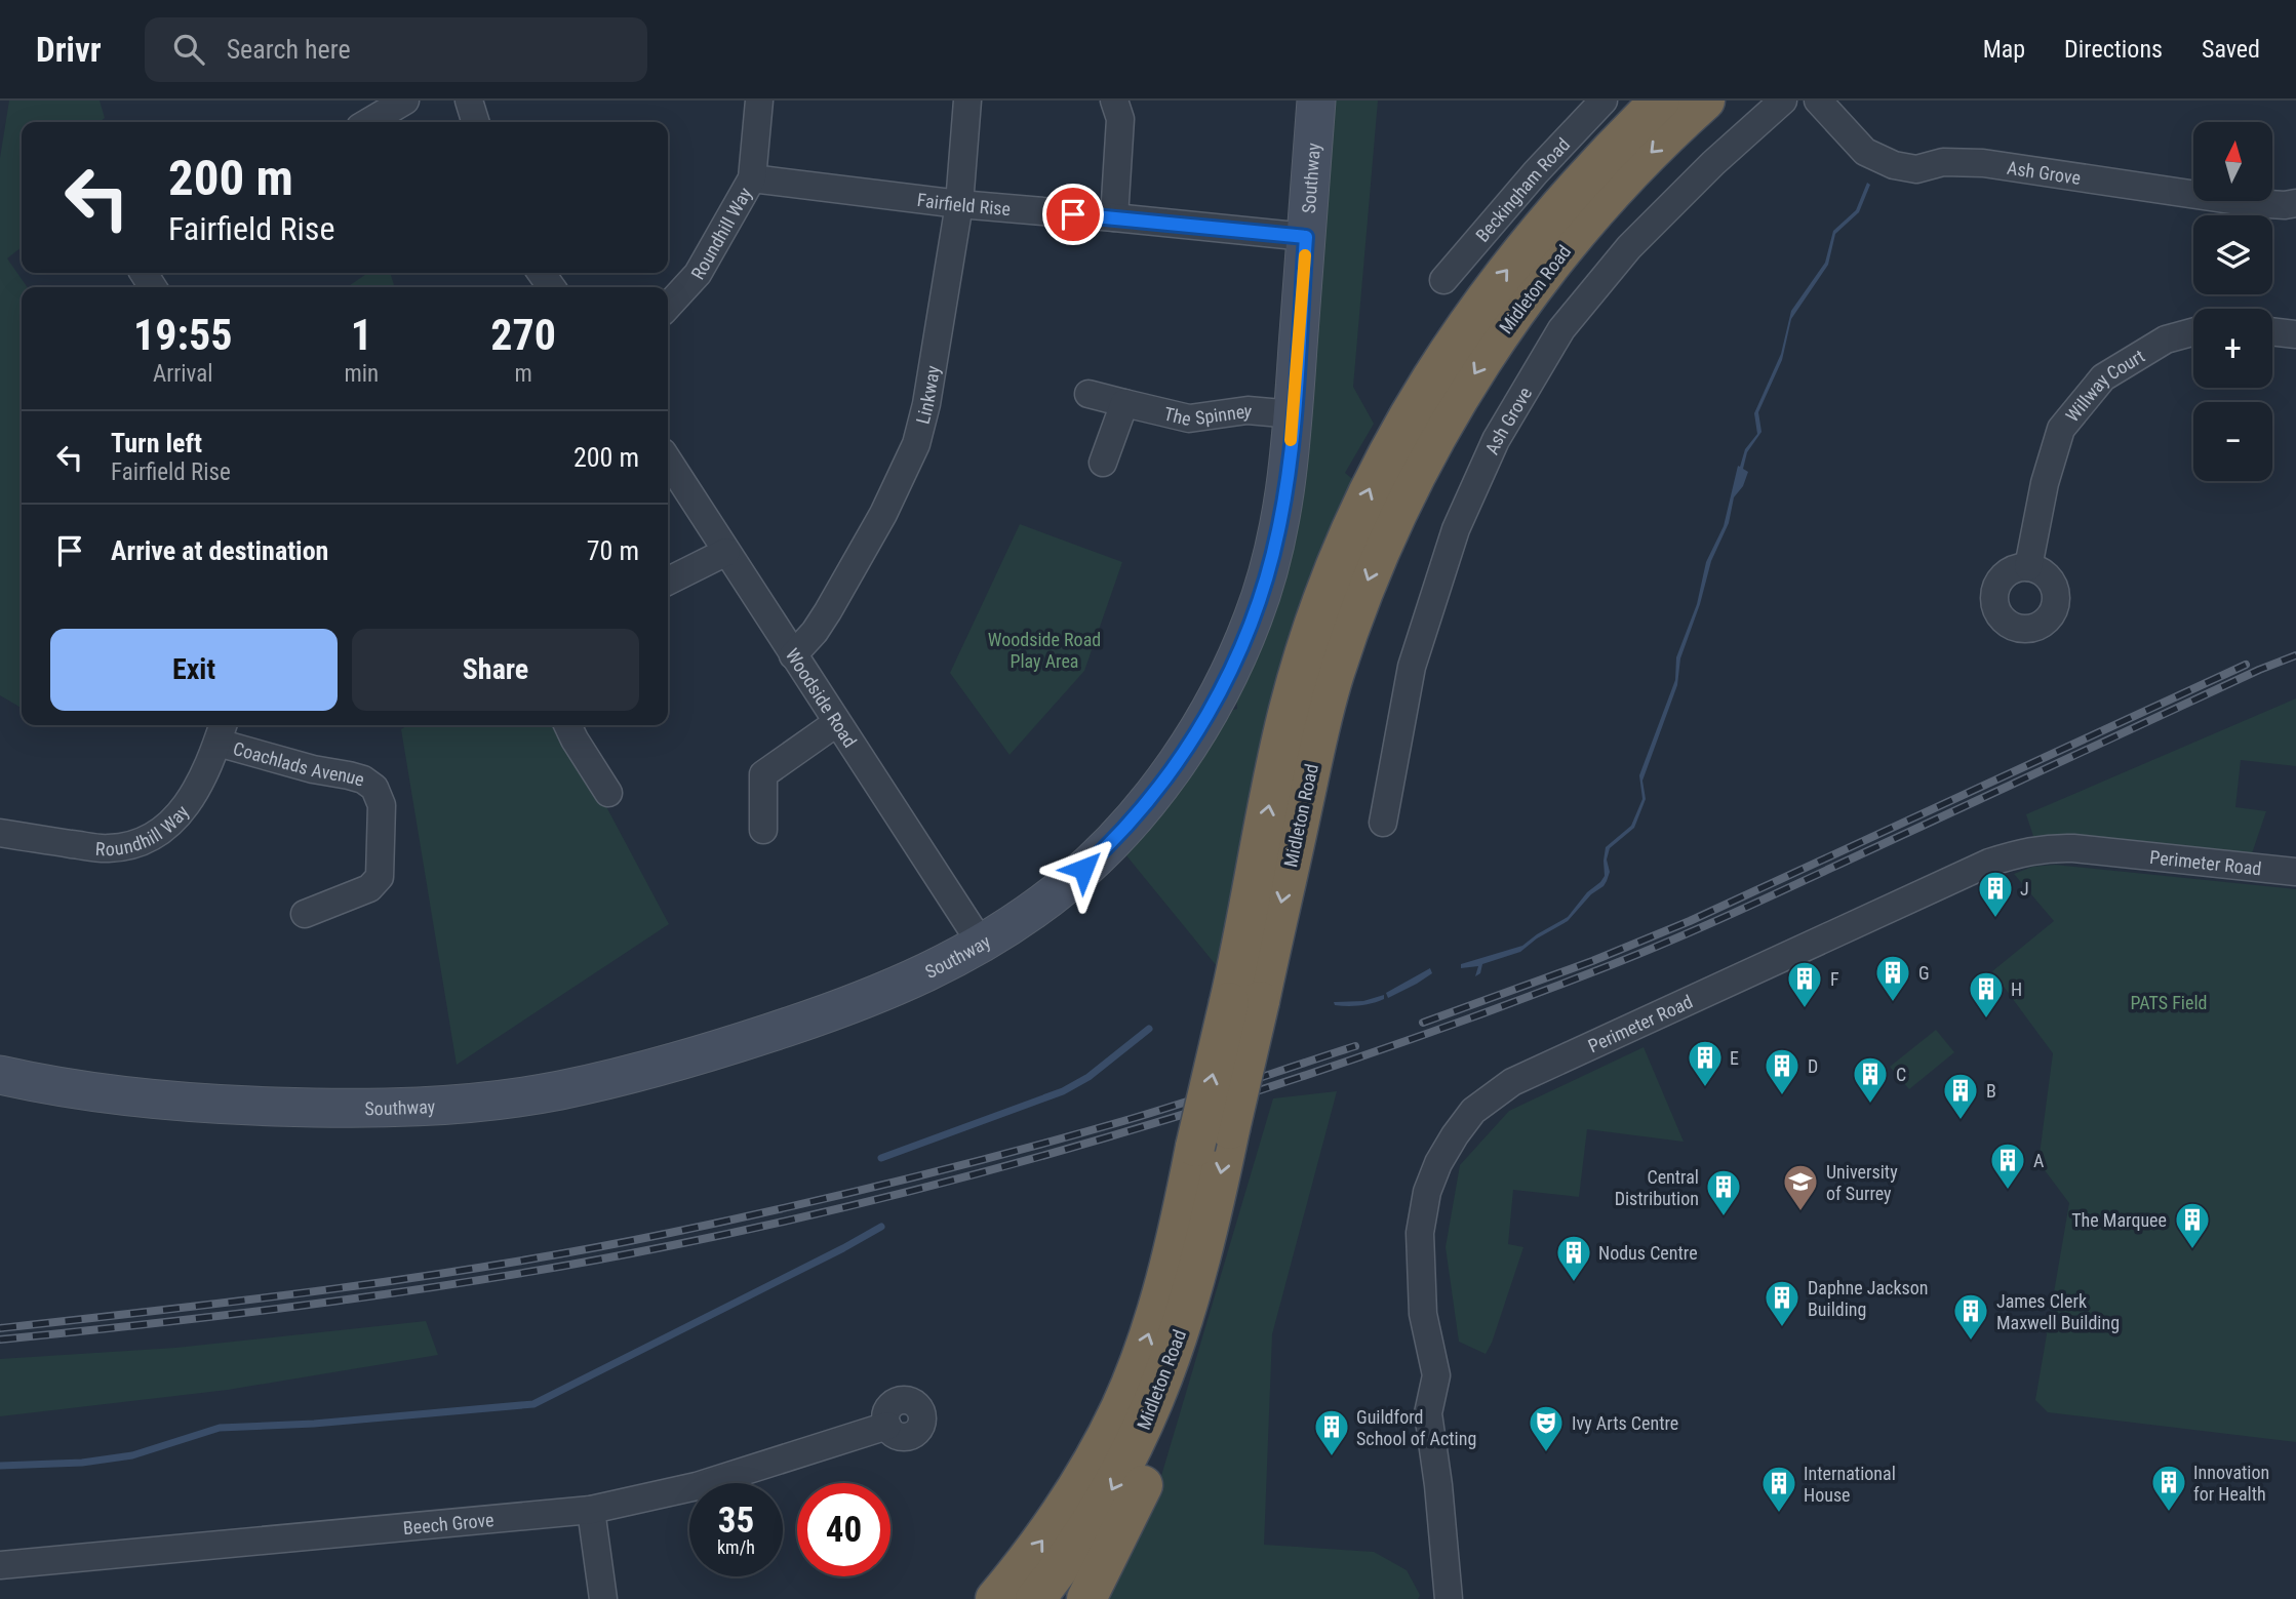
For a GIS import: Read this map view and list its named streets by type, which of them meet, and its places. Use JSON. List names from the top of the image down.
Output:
{
  "streets": {
    "highway": ["Midleton Road"],
    "street": [
      "Ash Grove",
      "Southway",
      "Beckingham Road",
      "Fairfield Rise",
      "Roundhill Way",
      "Willway Court",
      "Linkway",
      "The Spinney",
      "Woodside Road",
      "Coachlads Avenue",
      "Perimeter Road",
      "Beech Grove"
    ]
  },
  "crossings": [
    ["Southway", "Fairfield Rise"],
    ["Southway", "The Spinney"],
    ["Southway", "Woodside Road"],
    ["Fairfield Rise", "Roundhill Way"],
    ["Fairfield Rise", "Linkway"],
    ["Roundhill Way", "Coachlads Avenue"],
    ["Linkway", "Woodside Road"]
  ],
  "parks": ["Woodside Road Play Area", "PATS Field"],
  "places": {
    "building": [
      "J",
      "G",
      "F",
      "H",
      "E",
      "D",
      "C",
      "B",
      "A",
      "Central Distribution",
      "The Marquee",
      "Nodus Centre",
      "Daphne Jackson Building",
      "James Clerk Maxwell Building",
      "Guildford School of Acting",
      "Innovation for Health",
      "International House"
    ],
    "school or university": ["University of Surrey"],
    "theatre": ["Ivy Arts Centre"]
  },
  "north": "top",
  "page": {
    "header": "Drivr",
    "search": "Search here",
    "nav": ["Map", "Directions", "Saved"],
    "map_buttons": ["+", "−"],
    "turn": ["200 m", "Fairfield Rise"],
    "eta": [
      "19:55",
      "Arrival",
      "1",
      "min",
      "270",
      "m"
    ],
    "list": [
      {
        "name": "Turn left",
        "note": "Fairfield Rise",
        "value": "200 m"
      },
      {
        "name": "Arrive at destination",
        "value": "70 m"
      }
    ],
    "buttons": ["Exit", "Share"],
    "speed": "35 km/h",
    "limit": "40"
  }
}
